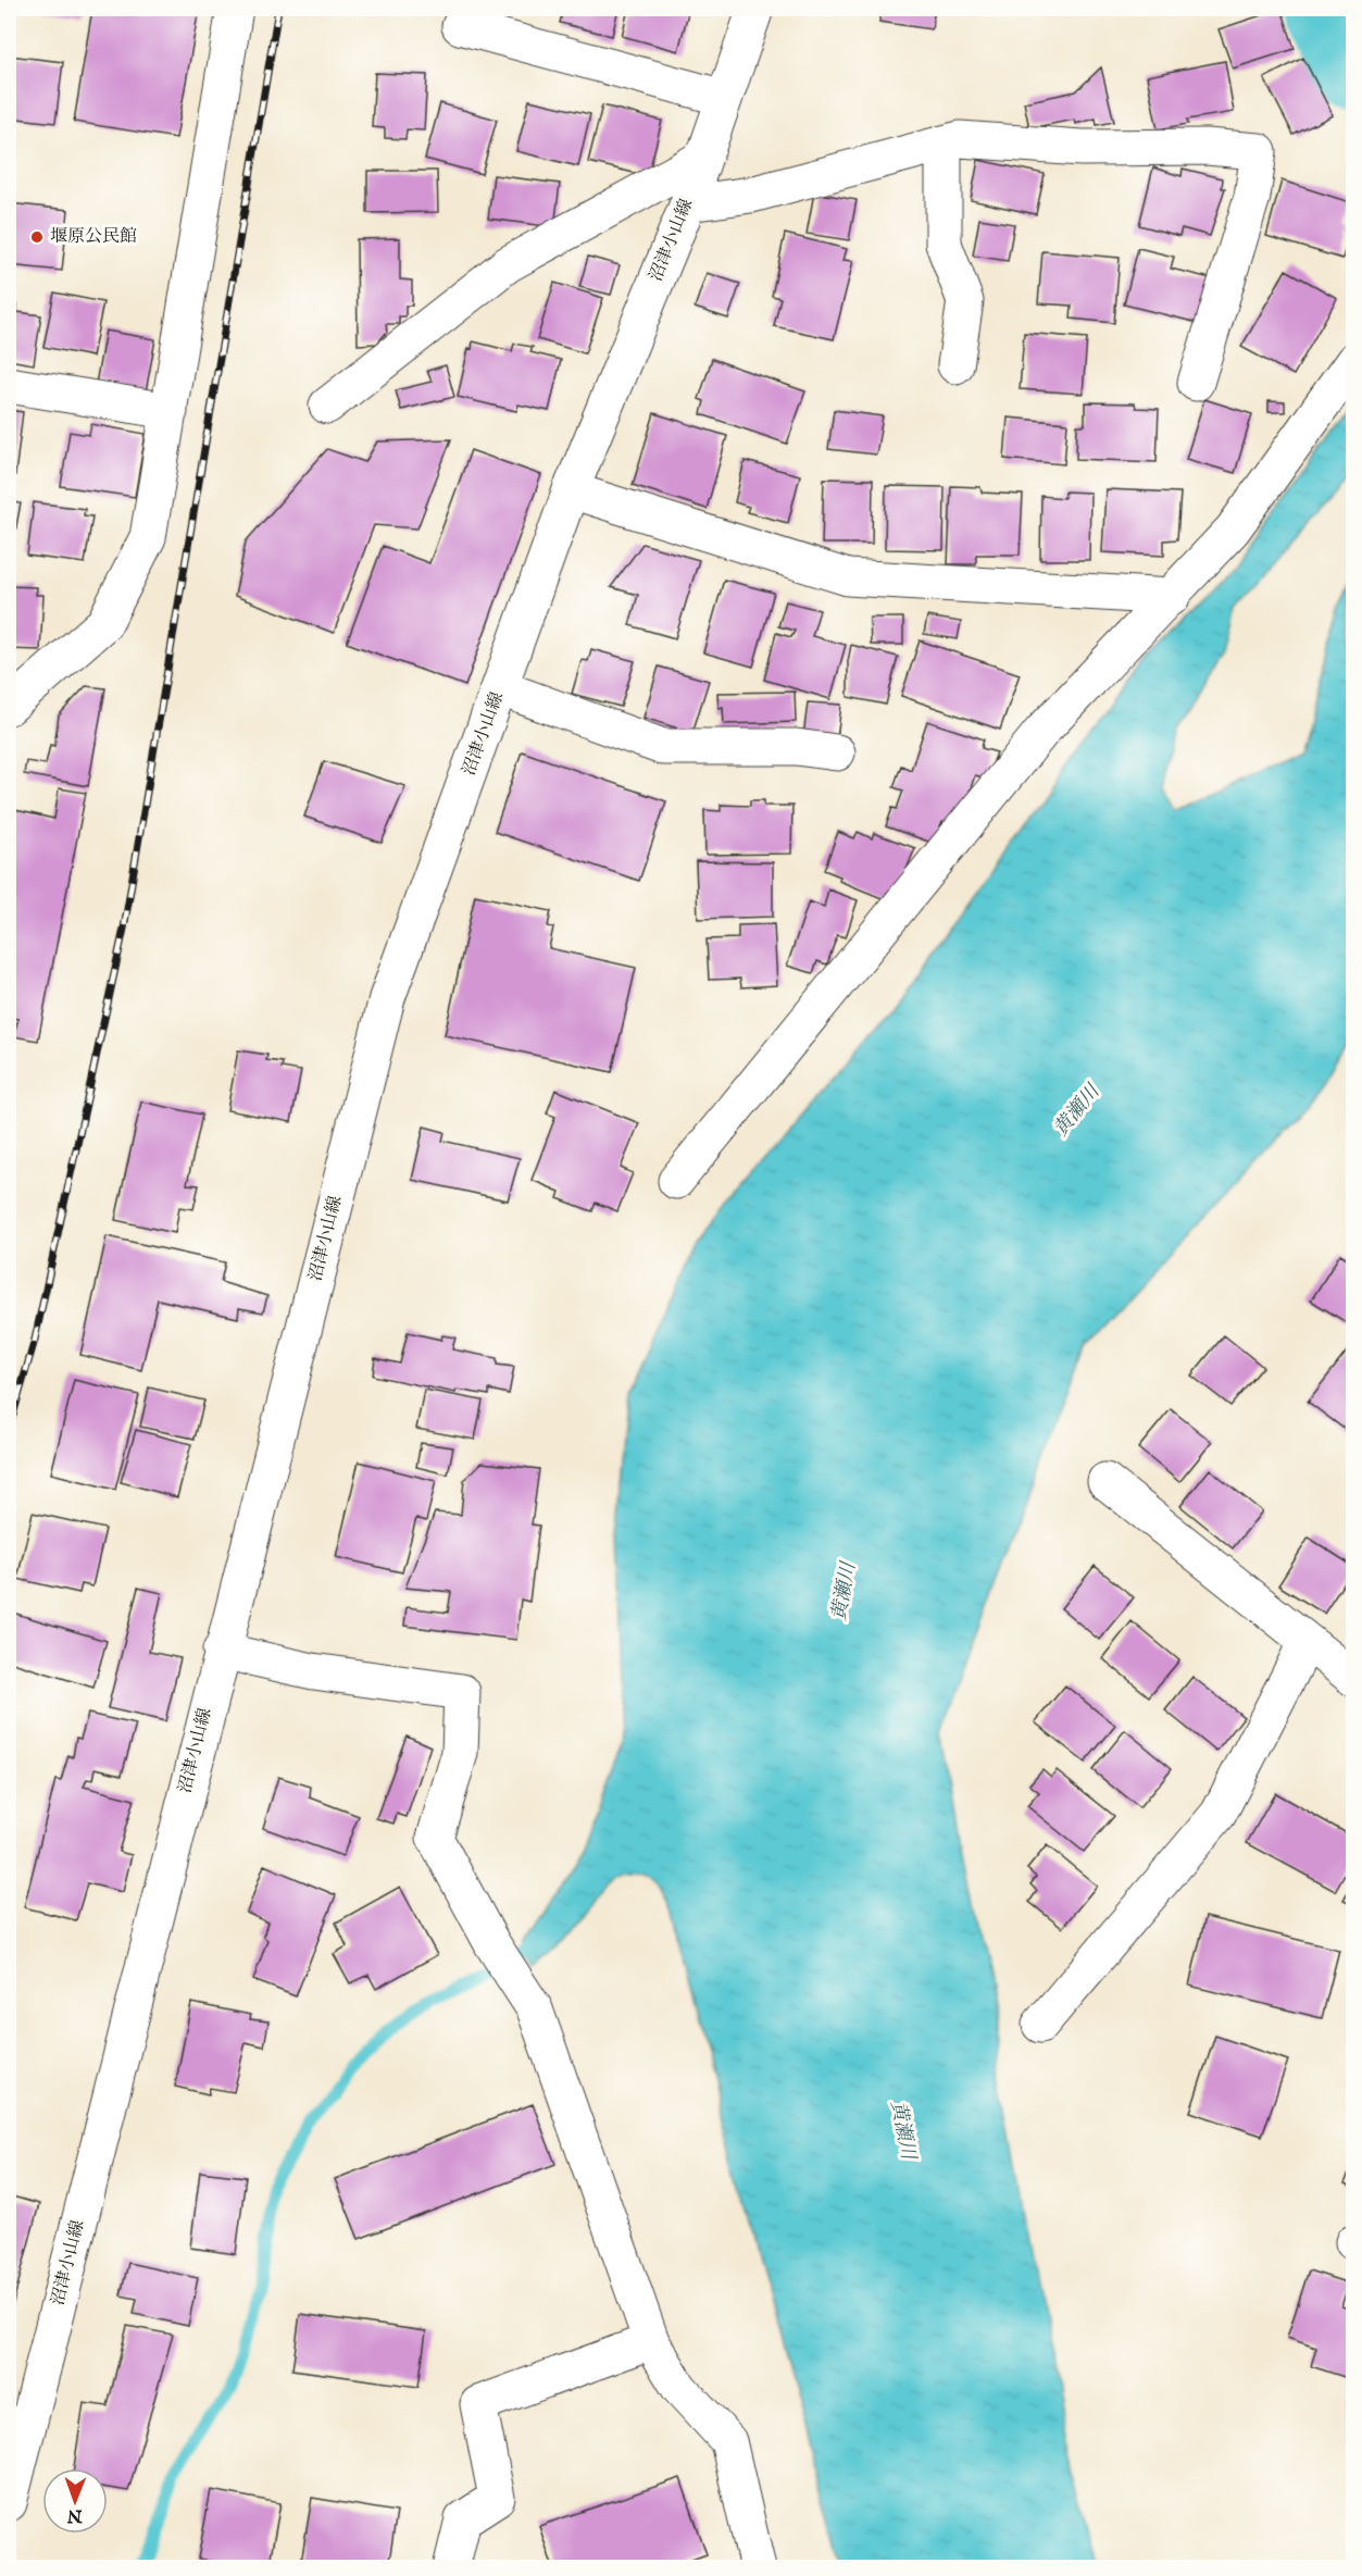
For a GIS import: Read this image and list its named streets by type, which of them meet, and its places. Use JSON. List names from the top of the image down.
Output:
{
  "streets": {
    "street": ["沼津小山線"]
  },
  "water": ["黄瀬川"],
  "places": ["堰原公民館"],
  "north": "bottom"
}
